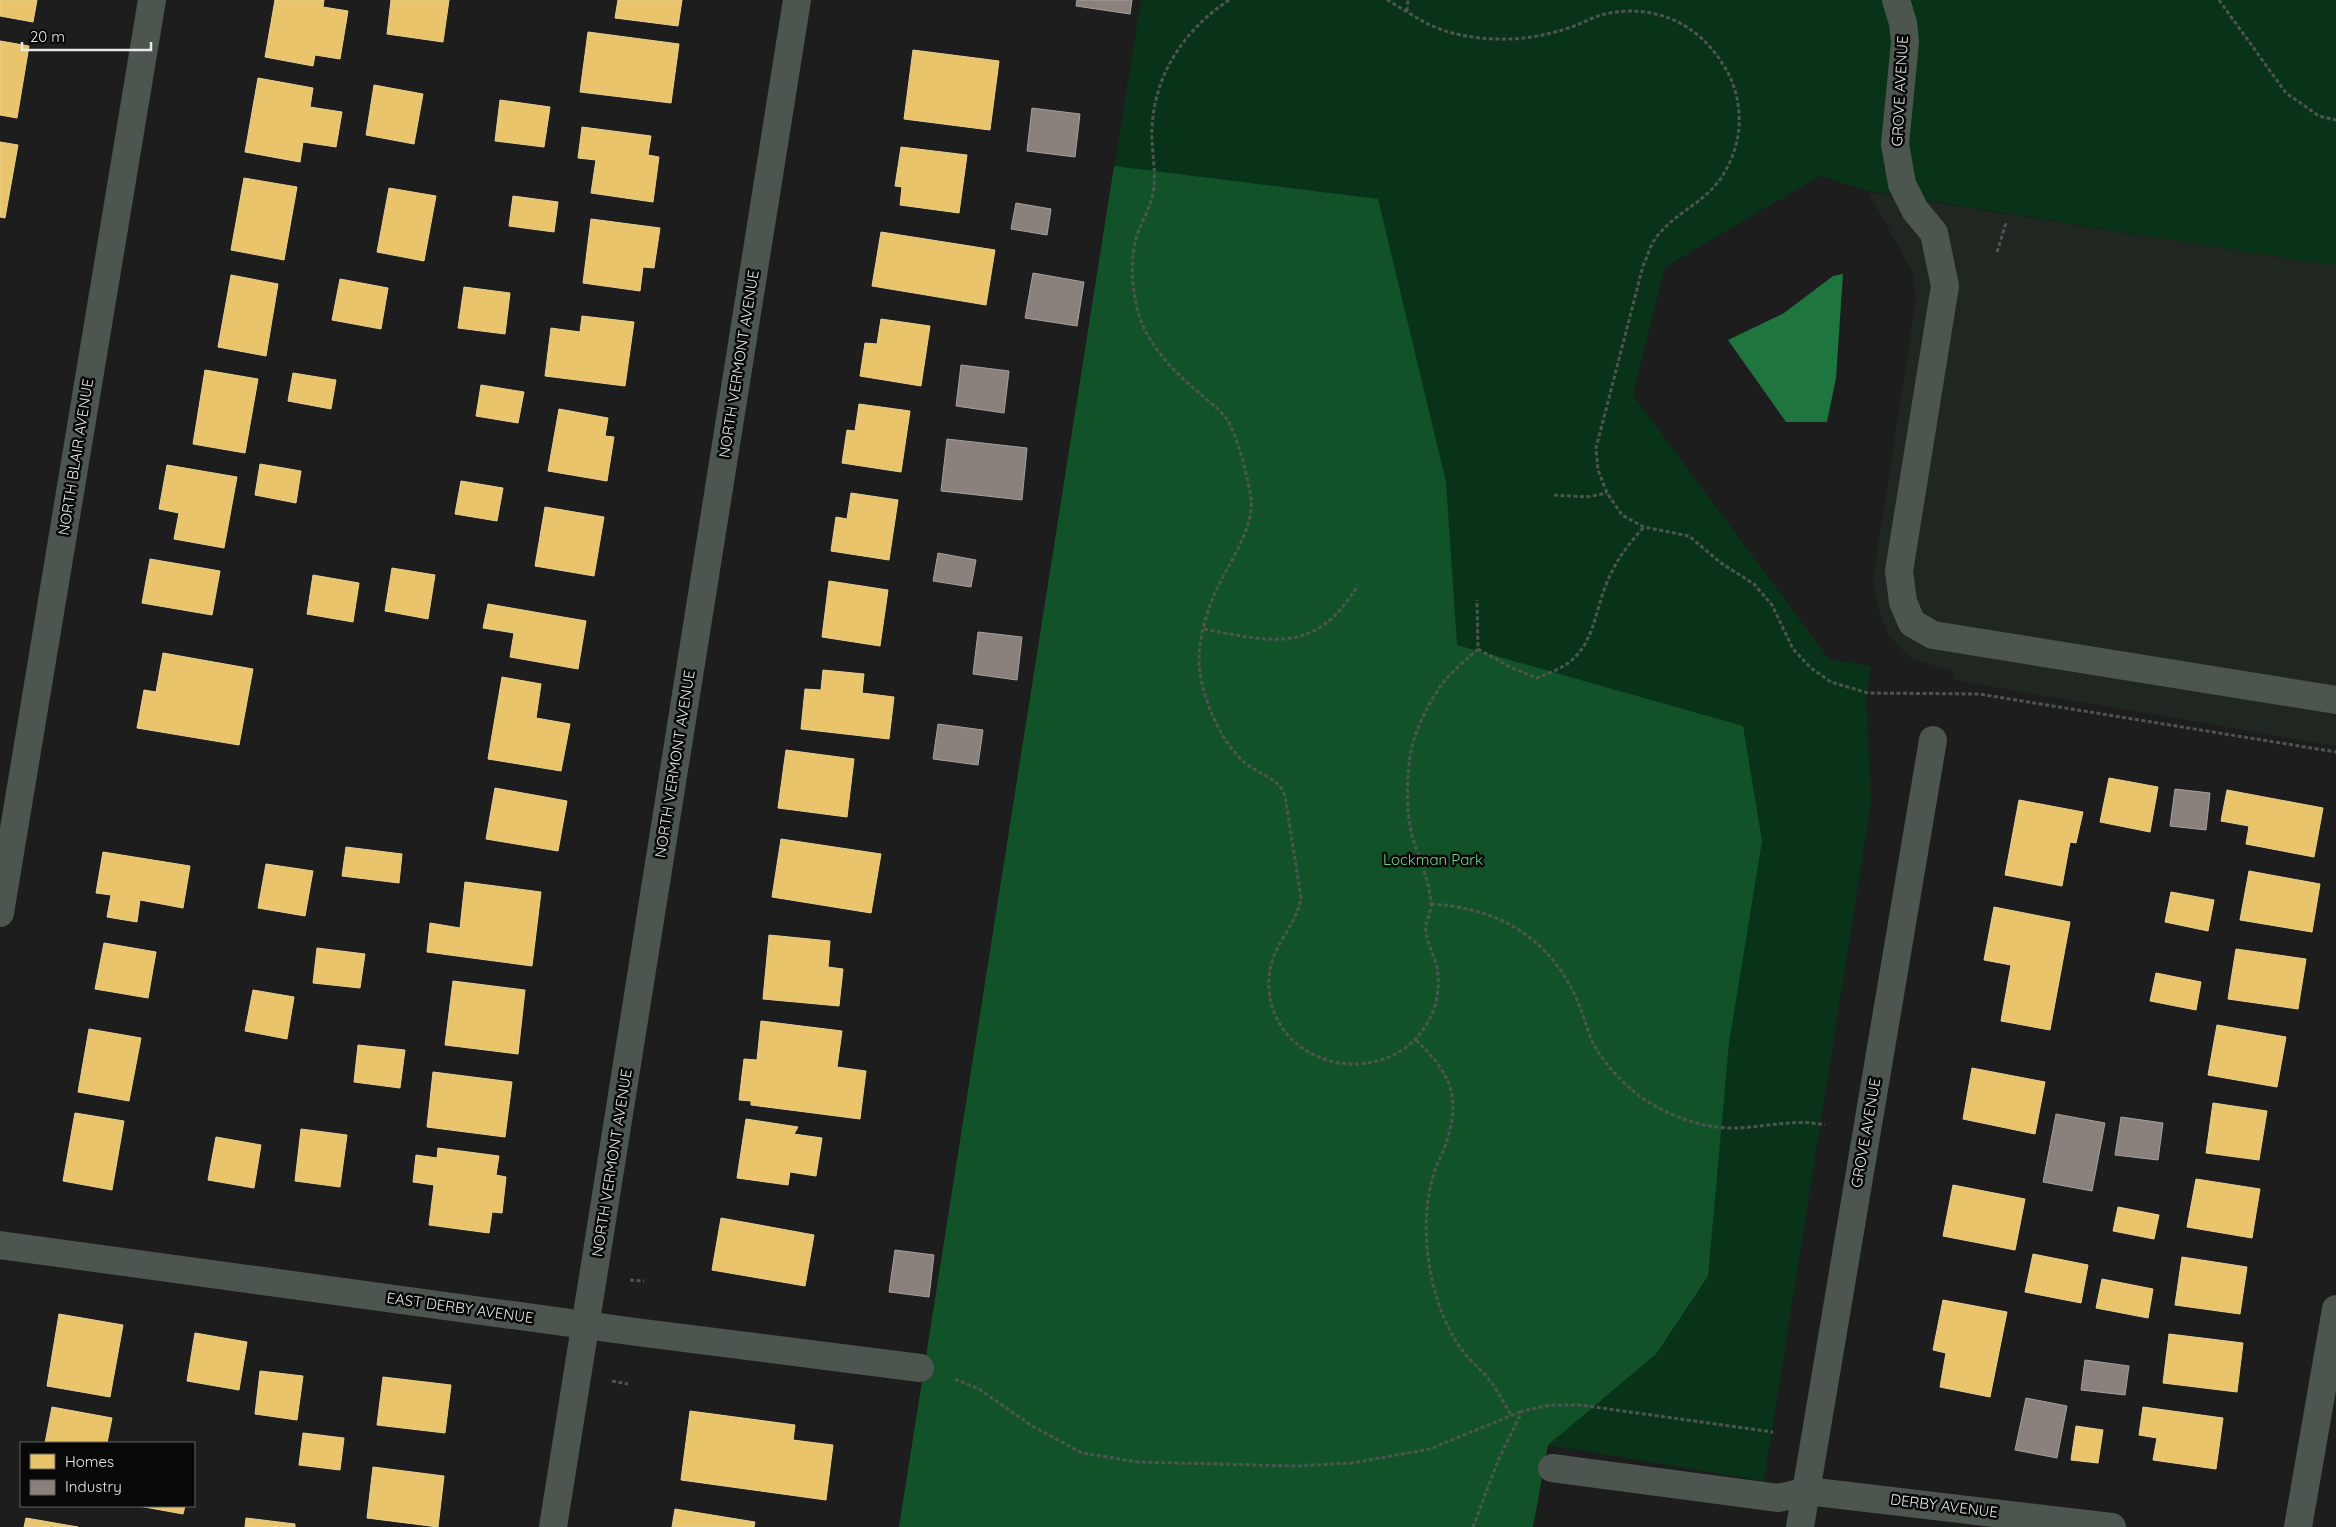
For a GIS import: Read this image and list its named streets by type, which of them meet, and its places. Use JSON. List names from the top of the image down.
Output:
{
  "streets": {
    "street": [
      "GROVE AVENUE",
      "NORTH VERMONT AVENUE",
      "NORTH BLAIR AVENUE",
      "EAST DERBY AVENUE",
      "DERBY AVENUE"
    ]
  },
  "crossings": [
    ["GROVE AVENUE", "DERBY AVENUE"],
    ["NORTH VERMONT AVENUE", "EAST DERBY AVENUE"]
  ],
  "parks": ["Lockman Park"],
  "legend": ["Homes", "Industry"],
  "scale_bar": "20 m"
}
